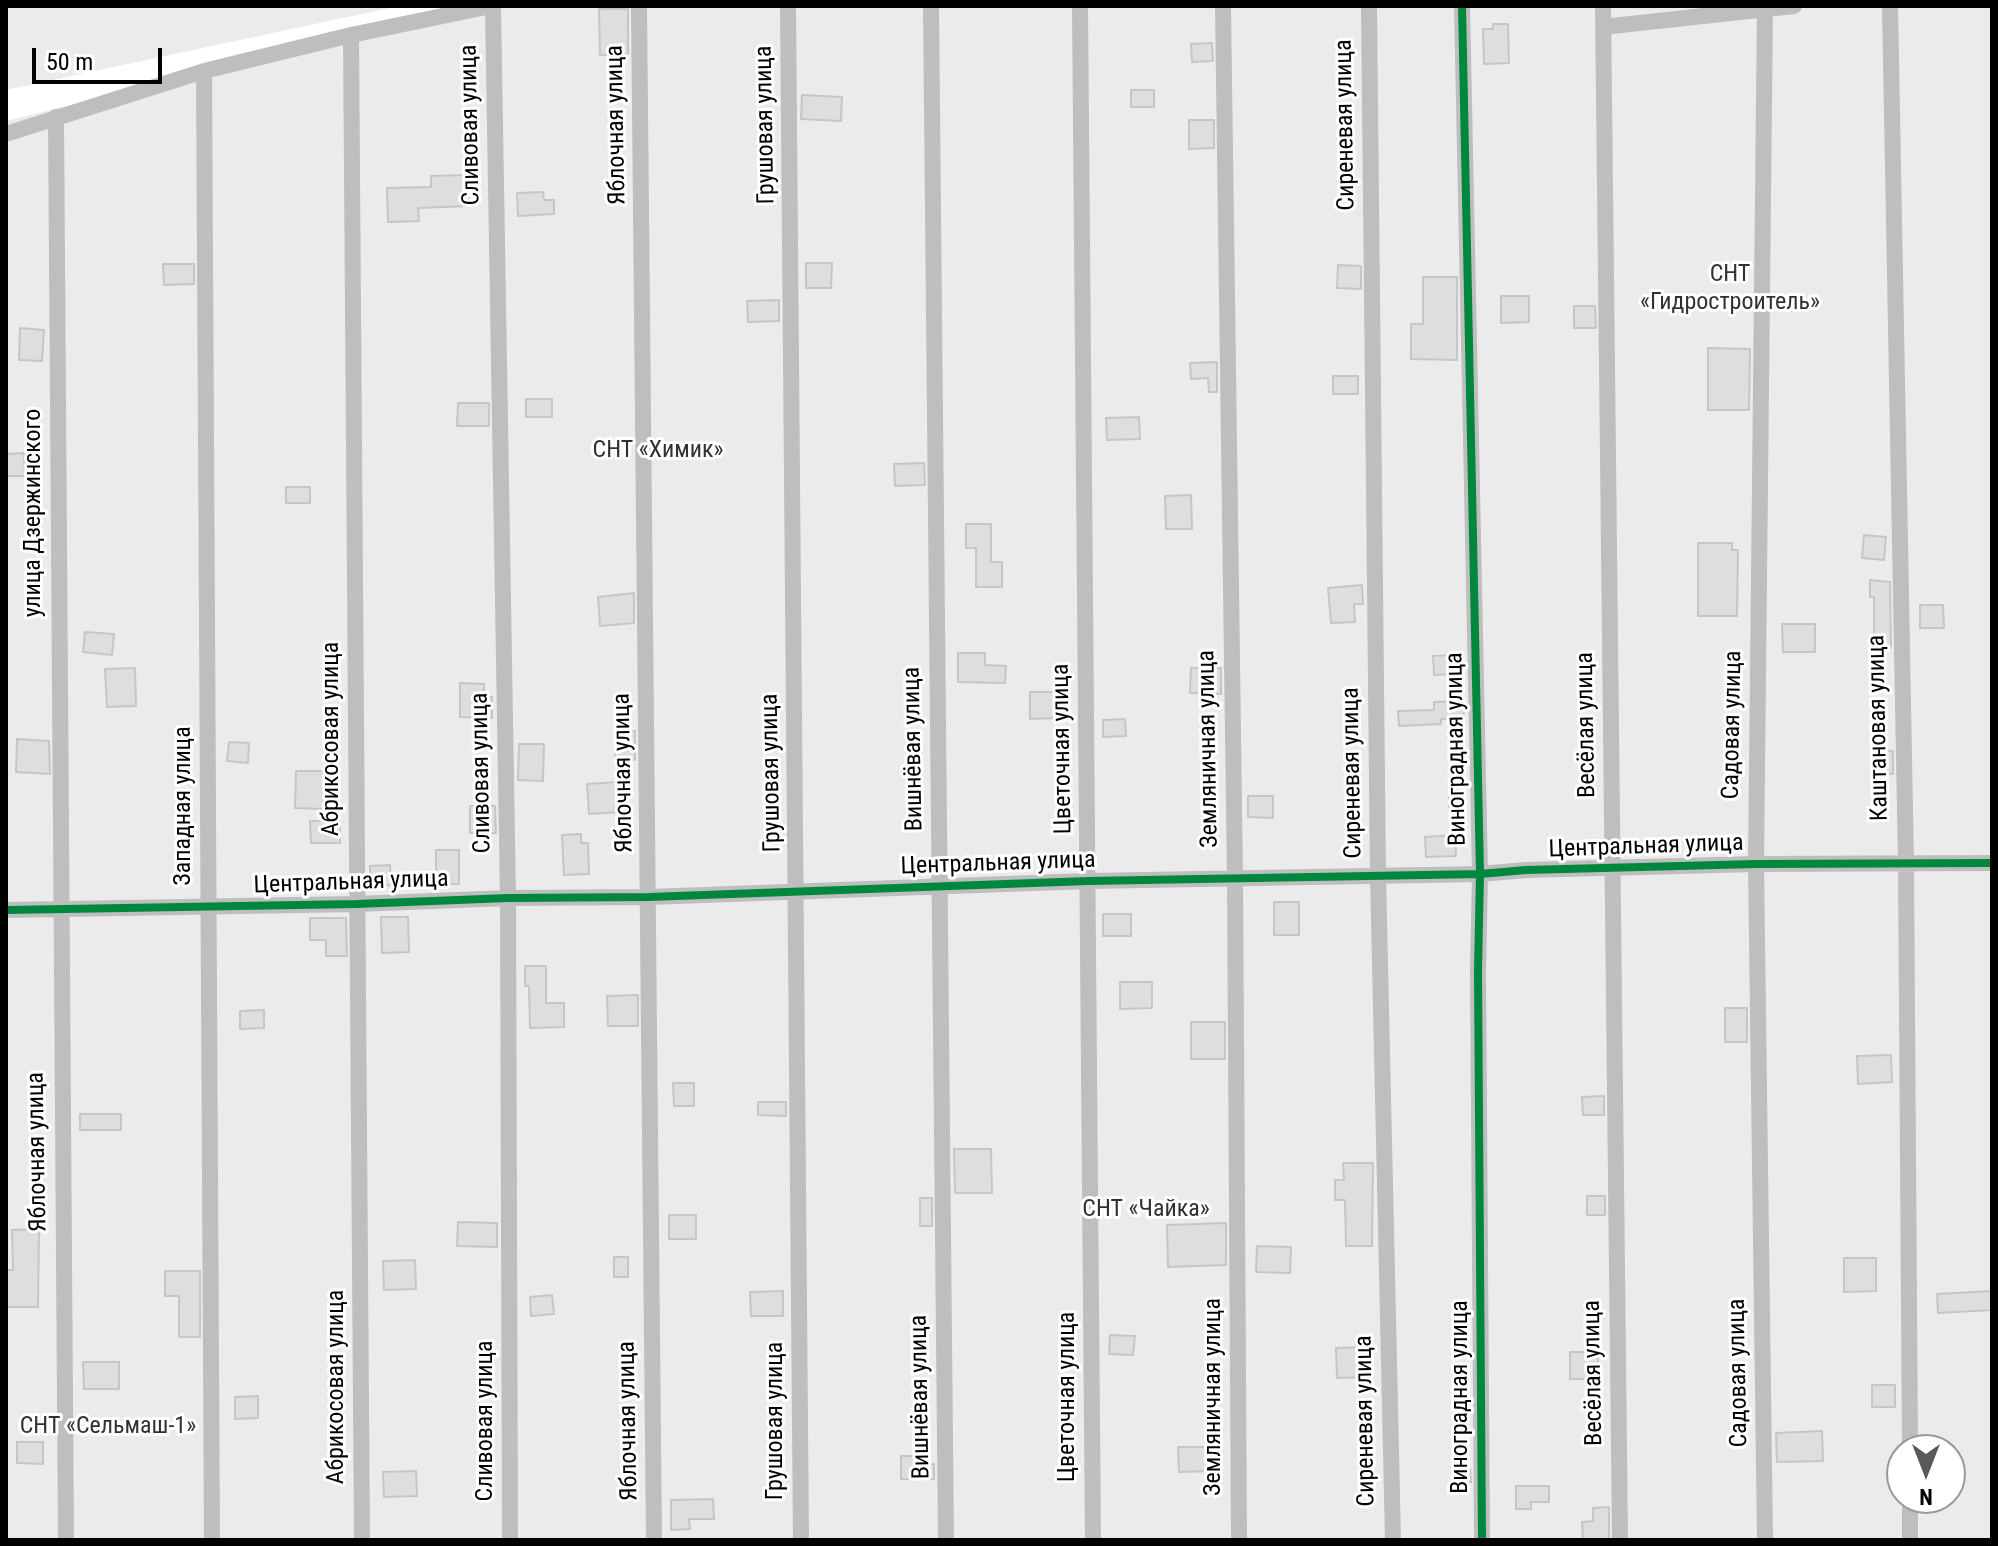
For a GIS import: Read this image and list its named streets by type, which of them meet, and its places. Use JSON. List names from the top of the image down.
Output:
{
  "streets": {
    "street": [
      "Сливовая улица",
      "Яблочная улица",
      "Грушовая улица",
      "Сиреневая улица",
      "улица Дзержинского",
      "Весёлая улица",
      "Садовая улица",
      "Каштановая улица",
      "Абрикосовая улица",
      "Вишнёвая улица",
      "Цветочная улица",
      "Земляничная улица",
      "Виноградная улица",
      "Западная улица",
      "Центральная улица"
    ]
  },
  "crossings": [
    ["Сливовая улица", "Центральная улица"],
    ["Яблочная улица", "улица Дзержинского"],
    ["Яблочная улица", "Центральная улица"],
    ["Грушовая улица", "Центральная улица"],
    ["Сиреневая улица", "Центральная улица"],
    ["улица Дзержинского", "Центральная улица"],
    ["Весёлая улица", "Центральная улица"],
    ["Садовая улица", "Центральная улица"],
    ["Каштановая улица", "Центральная улица"],
    ["Абрикосовая улица", "Центральная улица"],
    ["Вишнёвая улица", "Центральная улица"],
    ["Цветочная улица", "Центральная улица"],
    ["Земляничная улица", "Центральная улица"],
    ["Виноградная улица", "Центральная улица"],
    ["Западная улица", "Центральная улица"]
  ],
  "parks": [
    "СНТ «Гидростроитель»",
    "СНТ «Химик»",
    "СНТ «Чайка»",
    "СНТ «Сельмаш-1»"
  ],
  "scale_bar": "50 m",
  "north": "bottom"
}
